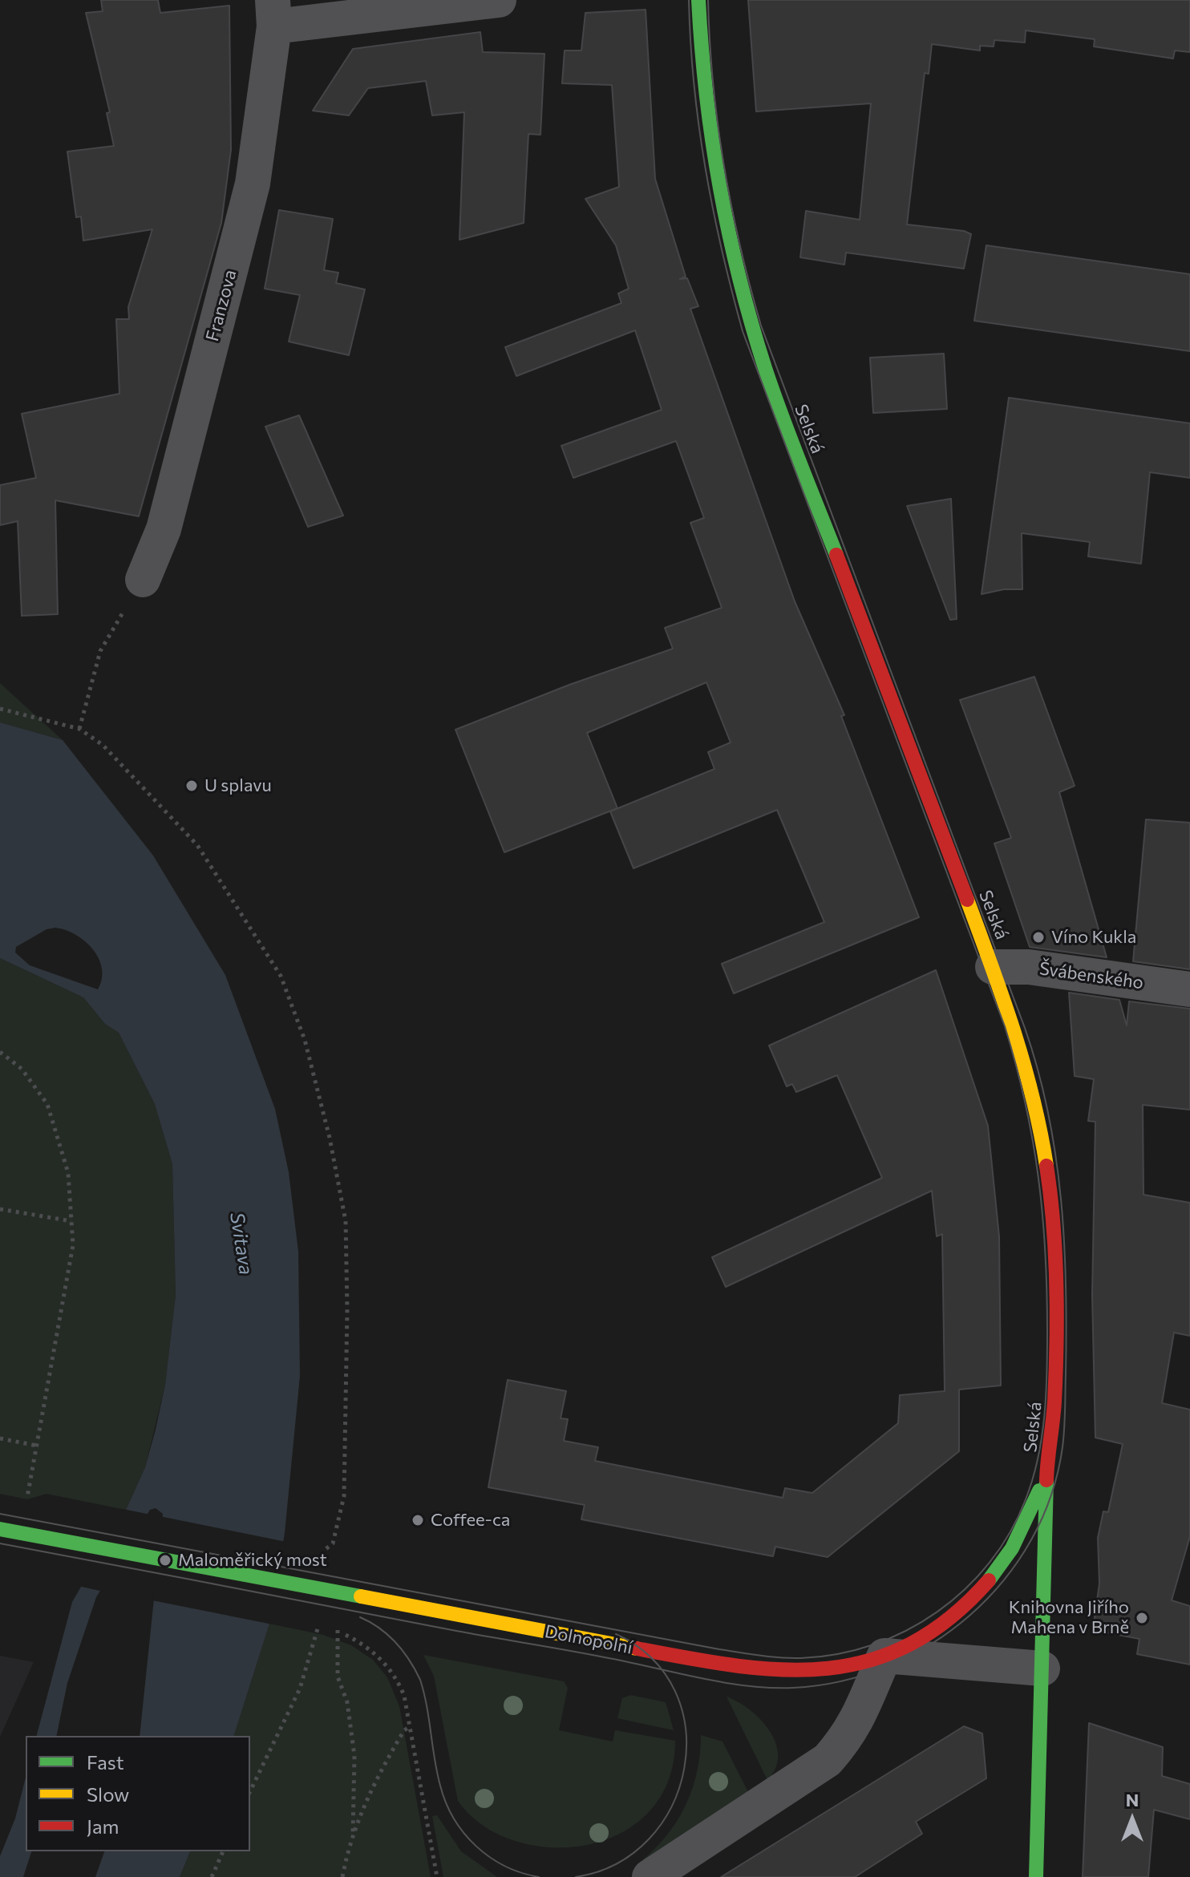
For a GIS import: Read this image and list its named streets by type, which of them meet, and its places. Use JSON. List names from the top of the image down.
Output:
{
  "streets": {
    "main road": ["Selská", "Dolnopolní"],
    "street": ["Franzova", "Švábenského"]
  },
  "crossings": [
    ["Selská", "Švábenského"],
    ["Selská", "Dolnopolní"]
  ],
  "water": ["Svitava"],
  "places": [
    "U splavu",
    "Víno Kukla",
    "Coffee-ca",
    "Maloměřický most",
    "Knihovna Jiřího Mahena v Brně"
  ],
  "legend": ["Fast", "Slow", "Jam"],
  "north": "top"
}
